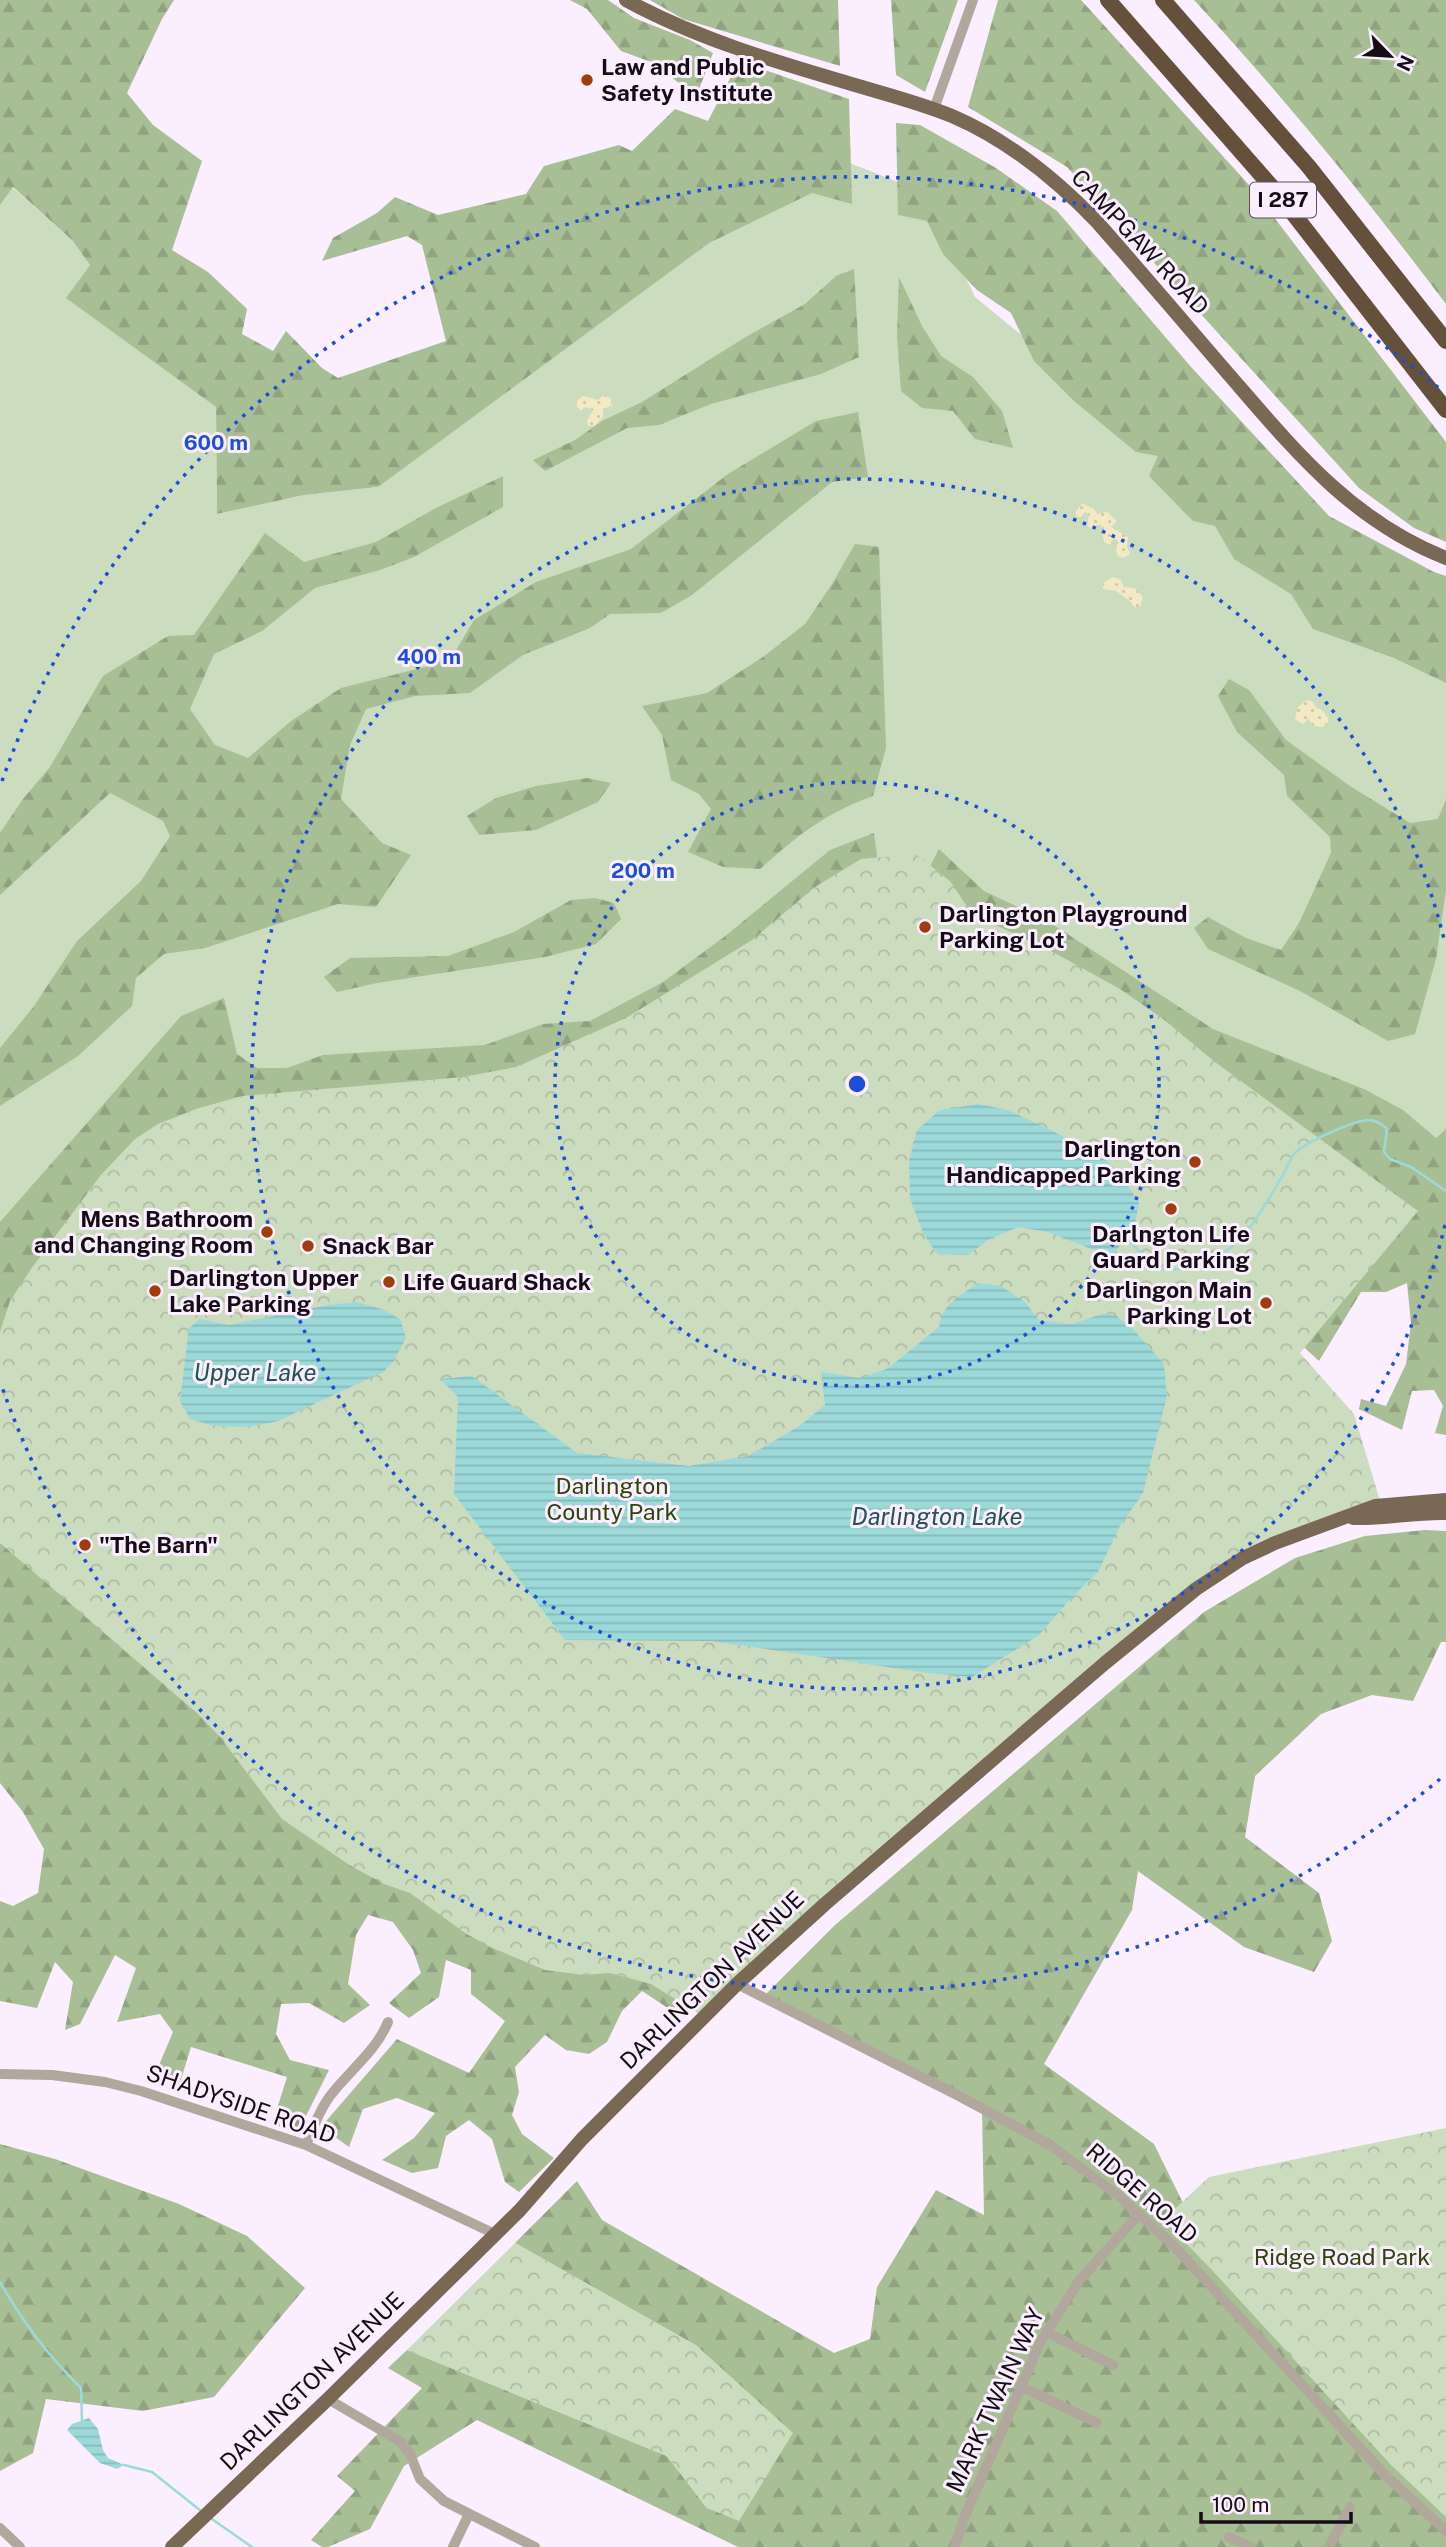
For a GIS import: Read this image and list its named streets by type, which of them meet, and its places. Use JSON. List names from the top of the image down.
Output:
{
  "streets": {
    "highway": ["I 287"],
    "main road": ["CAMPGAW ROAD", "DARLINGTON AVENUE"],
    "street": ["SHADYSIDE ROAD", "RIDGE ROAD", "MARK TWAIN WAY"]
  },
  "crossings": [
    ["DARLINGTON AVENUE", "SHADYSIDE ROAD"],
    ["DARLINGTON AVENUE", "RIDGE ROAD"],
    ["RIDGE ROAD", "MARK TWAIN WAY"]
  ],
  "water": ["Upper Lake", "Darlington Lake"],
  "parks": ["Darlington County Park", "Ridge Road Park"],
  "places": [
    "Law and Public Safety Institute",
    "Darlington Playground Parking Lot",
    "Darlington Handicapped Parking",
    "Darlngton Life Guard Parking",
    "Mens Bathroom and Changing Room",
    "Snack Bar",
    "Life Guard Shack",
    "Darlington Upper Lake Parking",
    "Darlingon Main Parking Lot",
    "\"The Barn\""
  ],
  "scale_bar": "100 m",
  "north": "bottom right",
  "rings": ["600 m", "400 m", "200 m"]
}
